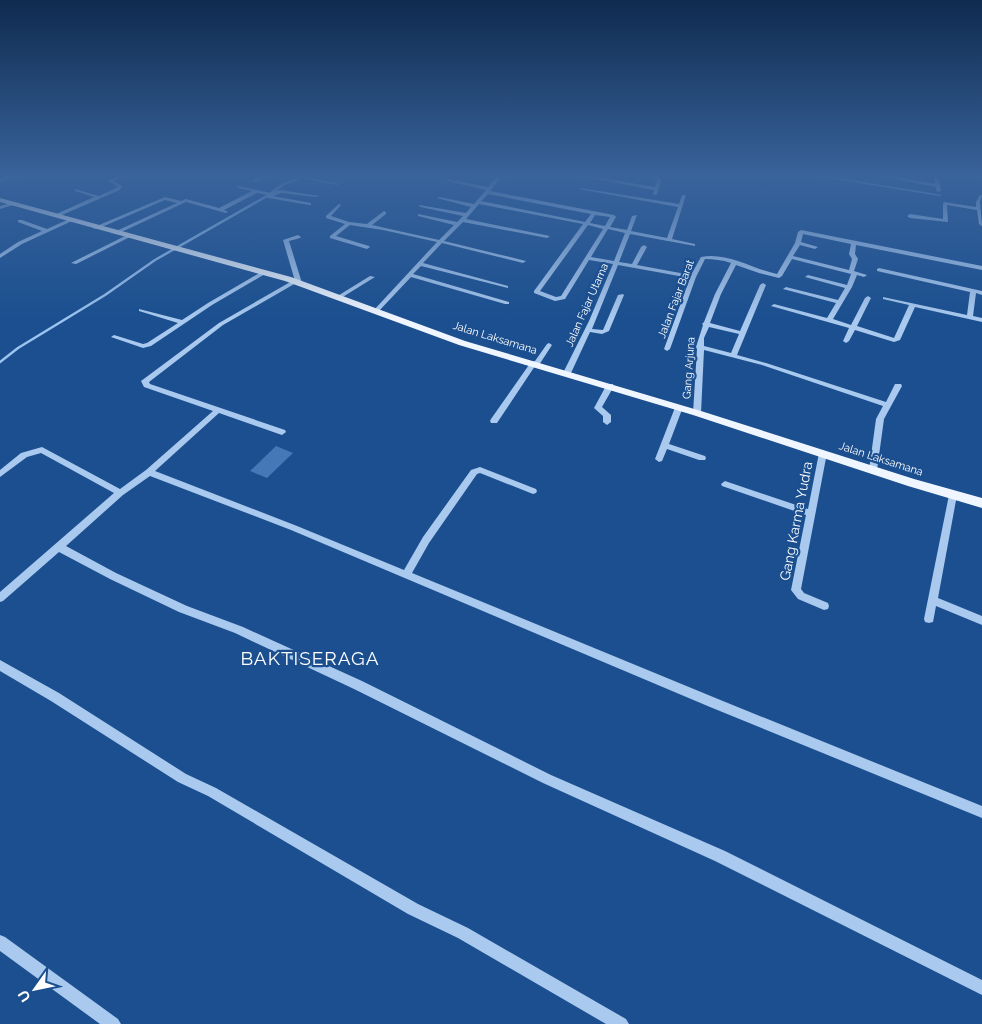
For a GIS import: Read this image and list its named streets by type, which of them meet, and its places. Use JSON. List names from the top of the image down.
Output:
{
  "streets": {
    "main road": ["Jalan Laksamana"],
    "street": [
      "Jalan Fajar Barat",
      "Jalan Fajar Utama",
      "Gang Arjuna",
      "Gang Karma Yudra"
    ]
  },
  "crossings": [
    ["Jalan Fajar Utama", "Jalan Laksamana"],
    ["Jalan Laksamana", "Gang Arjuna"],
    ["Jalan Laksamana", "Gang Karma Yudra"]
  ],
  "districts": ["BAKTISERAGA"],
  "north": "bottom left"
}
